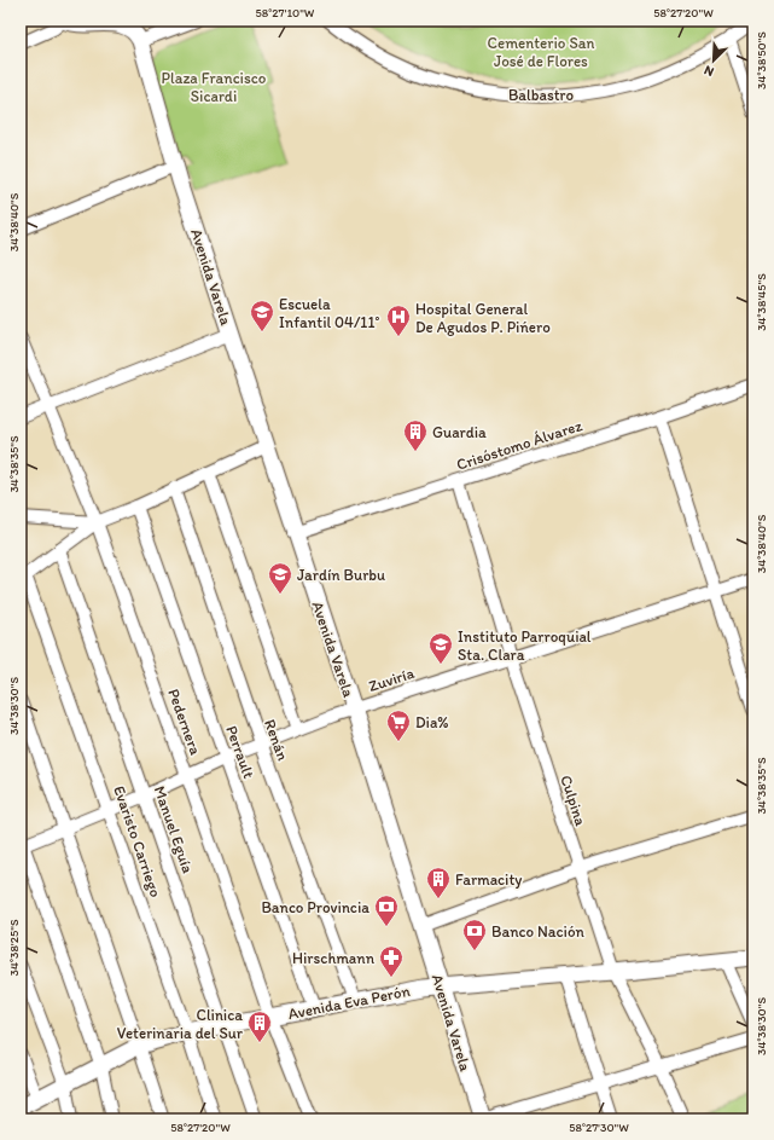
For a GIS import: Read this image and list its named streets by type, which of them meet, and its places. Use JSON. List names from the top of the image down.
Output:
{
  "streets": {
    "main road": ["Avenida Varela", "Avenida Eva Perón"],
    "street": [
      "Balbastro",
      "Crisóstomo Álvarez",
      "Zuviría",
      "Pedernera",
      "Renán",
      "Perrault",
      "Culpina",
      "Manuel Eguía",
      "Evaristo Carriego"
    ]
  },
  "crossings": [
    ["Avenida Varela", "Crisóstomo Álvarez"],
    ["Avenida Varela", "Zuviría"],
    ["Avenida Varela", "Avenida Eva Perón"],
    ["Crisóstomo Álvarez", "Culpina"],
    ["Zuviría", "Pedernera"],
    ["Zuviría", "Renán"],
    ["Zuviría", "Perrault"],
    ["Zuviría", "Culpina"],
    ["Zuviría", "Manuel Eguía"],
    ["Zuviría", "Evaristo Carriego"],
    ["Pedernera", "Avenida Eva Perón"],
    ["Renán", "Avenida Eva Perón"],
    ["Perrault", "Avenida Eva Perón"],
    ["Culpina", "Avenida Eva Perón"],
    ["Manuel Eguía", "Avenida Eva Perón"],
    ["Evaristo Carriego", "Avenida Eva Perón"]
  ],
  "parks": ["Cementerio San José de Flores", "Plaza Francisco Sicardi"],
  "places": {
    "school or university": ["Escuela Infantil 04/11°", "Jardín Burbu", "Instituto Parroquial Sta. Clara"],
    "hospital": ["Hospital General De Agudos P. Pińero"],
    "building": ["Guardia", "Farmacity", "Clinica Veterinaria del Sur"],
    "supermarket": ["Dia%"],
    "bank": ["Banco Provincia", "Banco Nación"],
    "pharmacy": ["Hirschmann"]
  },
  "north": "bottom left",
  "coordinates": [
    "58°27'10\"W",
    "58°27'20\"W",
    "34°38'50\"S",
    "34°38'40\"S",
    "34°38'45\"S",
    "34°38'35\"S",
    "34°38'30\"S",
    "34°38'25\"S",
    "58°27'30\"W"
  ]
}
